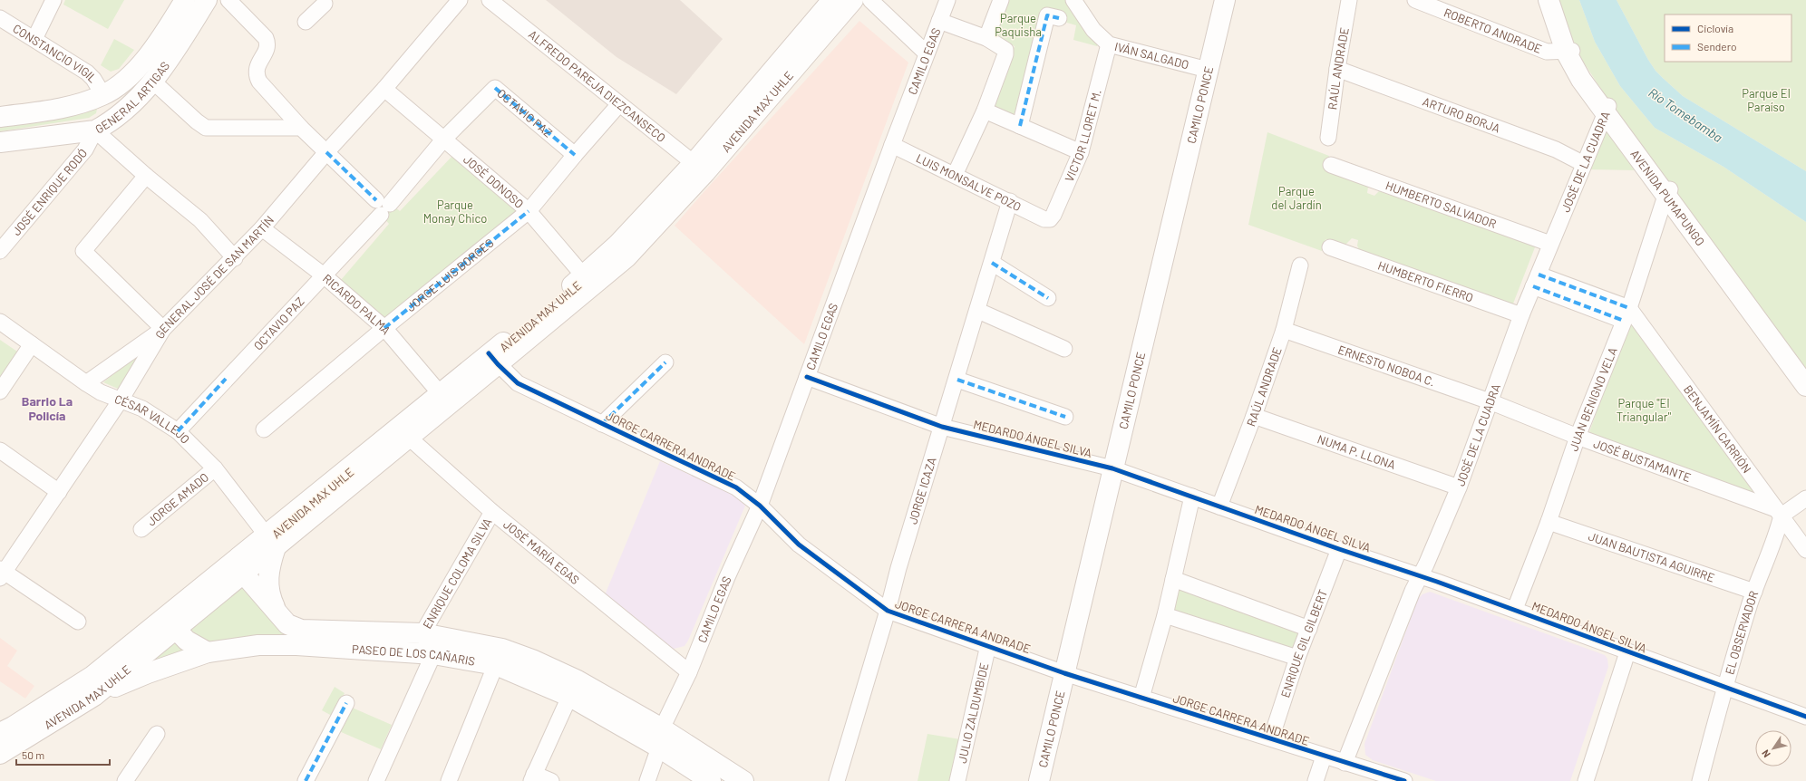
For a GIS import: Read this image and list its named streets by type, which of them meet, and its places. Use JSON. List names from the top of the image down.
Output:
{
  "streets": {
    "main road": [
      "GENERAL ARTIGAS",
      "CAMILO PONCE",
      "AVENIDA MAX UHLE",
      "AVENIDA PUMAPUNGO",
      "PASEO DE LOS CAÑARIS"
    ],
    "street": [
      "ROBERTO ANDRADE",
      "CONSTANCIO VIGIL",
      "IVÁN SALGADO",
      "CAMILO EGAS",
      "RAÚL ANDRADE",
      "ALFREDO PAREJA DIEZCANSECO",
      "OCTAVIO PAZ",
      "ARTURO BORJA",
      "VICTOR LLORET M.",
      "JOSÉ DE LA CUADRA",
      "JOSÉ DONOSO",
      "LUIS MONSALVE POZO",
      "JOSÉ ENRIQUE RODÓ",
      "HUMBERTO SALVADOR",
      "JORGE LUIS BORGES",
      "GENERAL JOSÉ DE SAN MARTÍN",
      "HUMBERTO FIERRO",
      "RICARDO PALMA",
      "ERNESTO NOBOA C.",
      "JUAN BENIGNO VELA",
      "CÉSAR VALLEJO",
      "BENJAMÍN CARRIÓN",
      "MEDARDO ÁNGEL SILVA",
      "JORGE CARRERA ANDRADE",
      "NUMA P. LLONA",
      "JOSÉ BUSTAMANTE",
      "JORGE ICAZA",
      "JORGE AMADO",
      "JOSÉ MARÍA EGAS",
      "JUAN BAUTISTA AGUIRRE",
      "ENRIQUE COLOMA SILVA",
      "EL OBSERVADOR",
      "ENRIQUE GIL GILBERT",
      "JULIO ZALDUMBIDE"
    ]
  },
  "crossings": [
    ["ROBERTO ANDRADE", "AVENIDA PUMAPUNGO"],
    ["CONSTANCIO VIGIL", "GENERAL ARTIGAS"],
    ["IVÁN SALGADO", "CAMILO PONCE"],
    ["IVÁN SALGADO", "VICTOR LLORET M."],
    ["CAMILO EGAS", "LUIS MONSALVE POZO"],
    ["CAMILO EGAS", "MEDARDO ÁNGEL SILVA"],
    ["CAMILO EGAS", "JORGE CARRERA ANDRADE"],
    ["CAMILO EGAS", "JOSÉ MARÍA EGAS"],
    ["CAMILO EGAS", "PASEO DE LOS CAÑARIS"],
    ["RAÚL ANDRADE", "ARTURO BORJA"],
    ["RAÚL ANDRADE", "ERNESTO NOBOA C."],
    ["RAÚL ANDRADE", "MEDARDO ÁNGEL SILVA"],
    ["RAÚL ANDRADE", "NUMA P. LLONA"],
    ["ALFREDO PAREJA DIEZCANSECO", "AVENIDA MAX UHLE"],
    ["ALFREDO PAREJA DIEZCANSECO", "JORGE LUIS BORGES"],
    ["GENERAL ARTIGAS", "JOSÉ ENRIQUE RODÓ"],
    ["CAMILO PONCE", "MEDARDO ÁNGEL SILVA"],
    ["CAMILO PONCE", "JORGE CARRERA ANDRADE"],
    ["AVENIDA MAX UHLE", "JOSÉ DONOSO"],
    ["AVENIDA MAX UHLE", "RICARDO PALMA"],
    ["AVENIDA MAX UHLE", "CÉSAR VALLEJO"],
    ["AVENIDA MAX UHLE", "JORGE CARRERA ANDRADE"],
    ["AVENIDA MAX UHLE", "JOSÉ MARÍA EGAS"],
    ["AVENIDA MAX UHLE", "PASEO DE LOS CAÑARIS"],
    ["OCTAVIO PAZ", "JOSÉ DONOSO"],
    ["OCTAVIO PAZ", "JORGE LUIS BORGES"],
    ["OCTAVIO PAZ", "RICARDO PALMA"],
    ["OCTAVIO PAZ", "CÉSAR VALLEJO"],
    ["ARTURO BORJA", "JOSÉ DE LA CUADRA"],
    ["VICTOR LLORET M.", "LUIS MONSALVE POZO"],
    ["JOSÉ DE LA CUADRA", "AVENIDA PUMAPUNGO"],
    ["JOSÉ DE LA CUADRA", "HUMBERTO SALVADOR"],
    ["JOSÉ DE LA CUADRA", "HUMBERTO FIERRO"],
    ["JOSÉ DE LA CUADRA", "ERNESTO NOBOA C."],
    ["JOSÉ DE LA CUADRA", "MEDARDO ÁNGEL SILVA"],
    ["JOSÉ DE LA CUADRA", "JORGE CARRERA ANDRADE"],
    ["JOSÉ DE LA CUADRA", "NUMA P. LLONA"],
    ["JOSÉ DE LA CUADRA", "JOSÉ BUSTAMANTE"],
    ["JOSÉ DONOSO", "JORGE LUIS BORGES"],
    ["JOSÉ DONOSO", "GENERAL JOSÉ DE SAN MARTÍN"],
    ["LUIS MONSALVE POZO", "JORGE ICAZA"],
    ["AVENIDA PUMAPUNGO", "JUAN BENIGNO VELA"],
    ["JORGE LUIS BORGES", "RICARDO PALMA"],
    ["GENERAL JOSÉ DE SAN MARTÍN", "RICARDO PALMA"],
    ["GENERAL JOSÉ DE SAN MARTÍN", "CÉSAR VALLEJO"],
    ["ERNESTO NOBOA C.", "JOSÉ BUSTAMANTE"],
    ["JUAN BENIGNO VELA", "BENJAMÍN CARRIÓN"],
    ["JUAN BENIGNO VELA", "MEDARDO ÁNGEL SILVA"],
    ["JUAN BENIGNO VELA", "JOSÉ BUSTAMANTE"],
    ["JUAN BENIGNO VELA", "JUAN BAUTISTA AGUIRRE"],
    ["CÉSAR VALLEJO", "JORGE AMADO"],
    ["BENJAMÍN CARRIÓN", "JOSÉ BUSTAMANTE"],
    ["BENJAMÍN CARRIÓN", "EL OBSERVADOR"],
    ["MEDARDO ÁNGEL SILVA", "JORGE ICAZA"],
    ["MEDARDO ÁNGEL SILVA", "EL OBSERVADOR"],
    ["MEDARDO ÁNGEL SILVA", "ENRIQUE GIL GILBERT"],
    ["JORGE CARRERA ANDRADE", "JORGE ICAZA"],
    ["JORGE CARRERA ANDRADE", "ENRIQUE GIL GILBERT"],
    ["JORGE CARRERA ANDRADE", "JULIO ZALDUMBIDE"],
    ["JOSÉ BUSTAMANTE", "EL OBSERVADOR"],
    ["JOSÉ MARÍA EGAS", "ENRIQUE COLOMA SILVA"],
    ["JUAN BAUTISTA AGUIRRE", "EL OBSERVADOR"],
    ["ENRIQUE COLOMA SILVA", "PASEO DE LOS CAÑARIS"]
  ],
  "districts": ["Barrio La Policía"],
  "water": ["Río Tomebamba"],
  "parks": [
    "Parque Paquisha",
    "Parque El Paraíso",
    "Parque del Jardín",
    "Parque Monay Chico",
    "Parque \"El Triangular\""
  ],
  "legend": ["Ciclovía", "Sendero"],
  "scale_bar": "50 m",
  "north": "bottom left"
}
